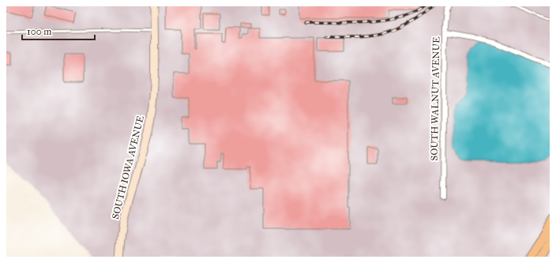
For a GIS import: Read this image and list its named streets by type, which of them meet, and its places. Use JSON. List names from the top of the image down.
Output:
{
  "streets": {
    "main road": ["SOUTH IOWA AVENUE"],
    "street": ["SOUTH WALNUT AVENUE"]
  },
  "scale_bar": "100 m"
}
